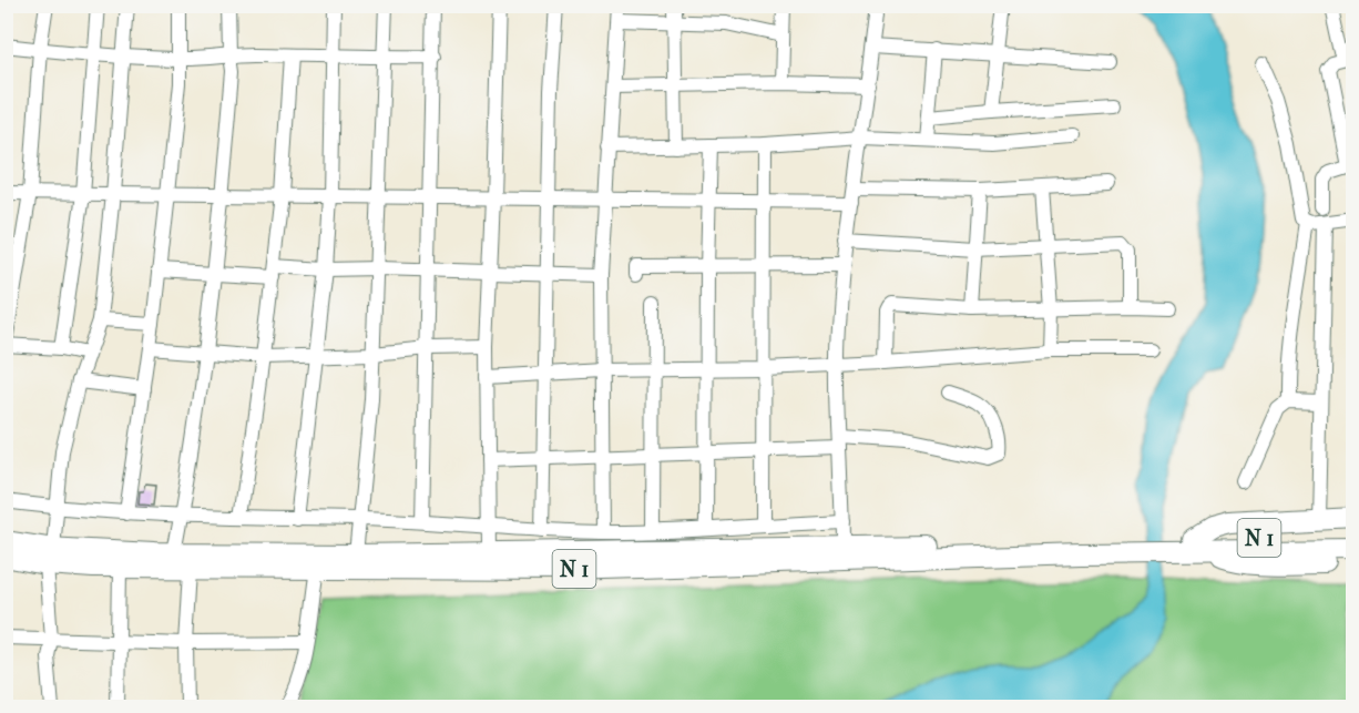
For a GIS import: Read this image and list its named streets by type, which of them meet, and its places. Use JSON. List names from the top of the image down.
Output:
{
  "streets": {
    "highway": ["N 1"]
  }
}
